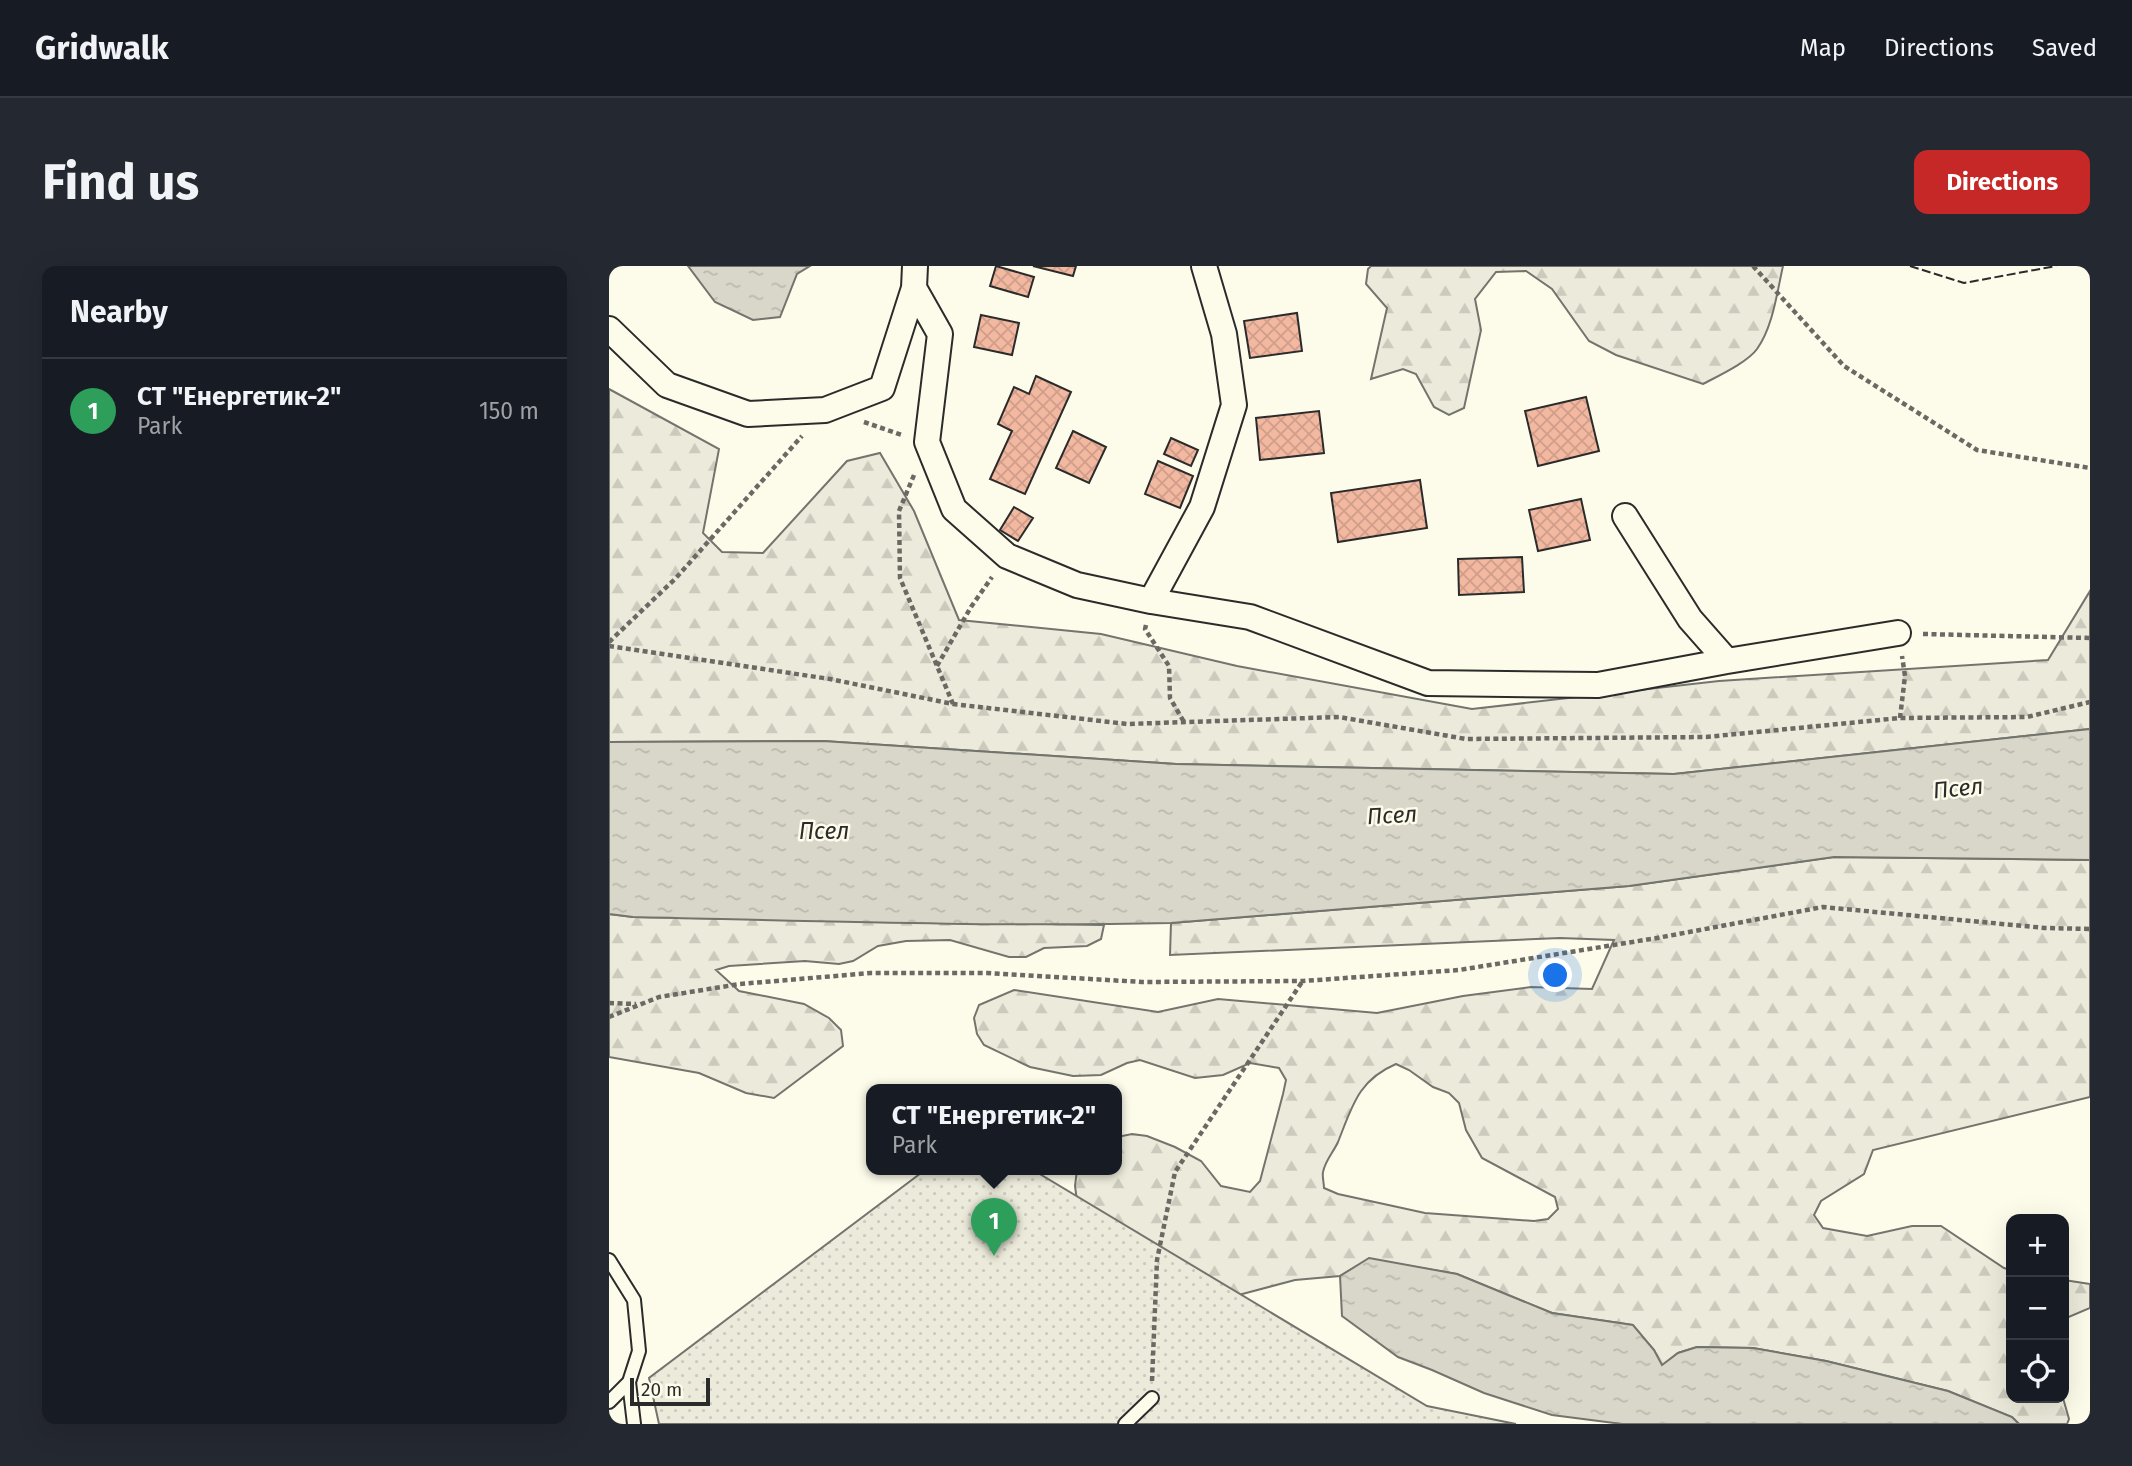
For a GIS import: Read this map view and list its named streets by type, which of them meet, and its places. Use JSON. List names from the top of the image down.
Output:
{
  "water": ["Псел"],
  "scale_bar": "20 m",
  "page": {
    "header": "Gridwalk",
    "nav": ["Map", "Directions", "Saved"],
    "buttons": "Directions",
    "title": "Find us",
    "heading": "Nearby",
    "list": [
      {
        "mark": "1",
        "name": "СТ \"Енергетик-2\"",
        "note": "Park",
        "value": "150 m"
      }
    ],
    "popup": ["СТ \"Енергетик-2\"", "Park"],
    "pins": "1",
    "map_buttons": ["+", "−"],
    "scale": "20 m"
  }
}
